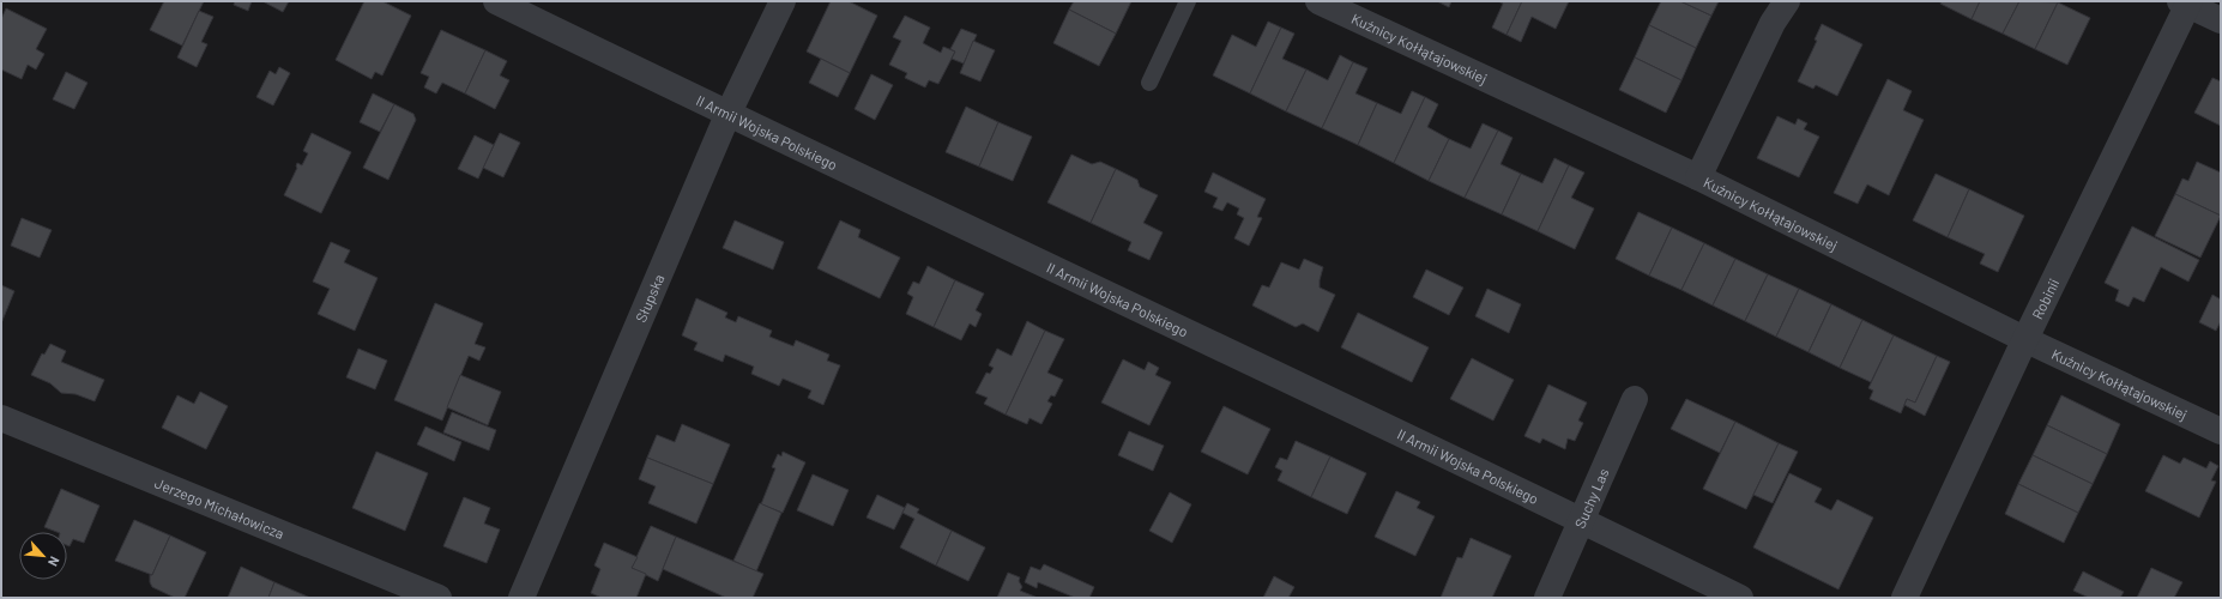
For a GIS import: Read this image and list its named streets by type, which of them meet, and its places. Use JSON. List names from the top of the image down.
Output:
{
  "streets": {
    "street": [
      "Kuźnicy Kołłątajowskiej",
      "II Armii Wojska Polskiego",
      "Słupska",
      "Robinii",
      "Suchy Las",
      "Jerzego Michałowicza"
    ]
  },
  "crossings": [
    ["Kuźnicy Kołłątajowskiej", "Robinii"],
    ["II Armii Wojska Polskiego", "Słupska"],
    ["II Armii Wojska Polskiego", "Suchy Las"]
  ],
  "north": "bottom right"
}
